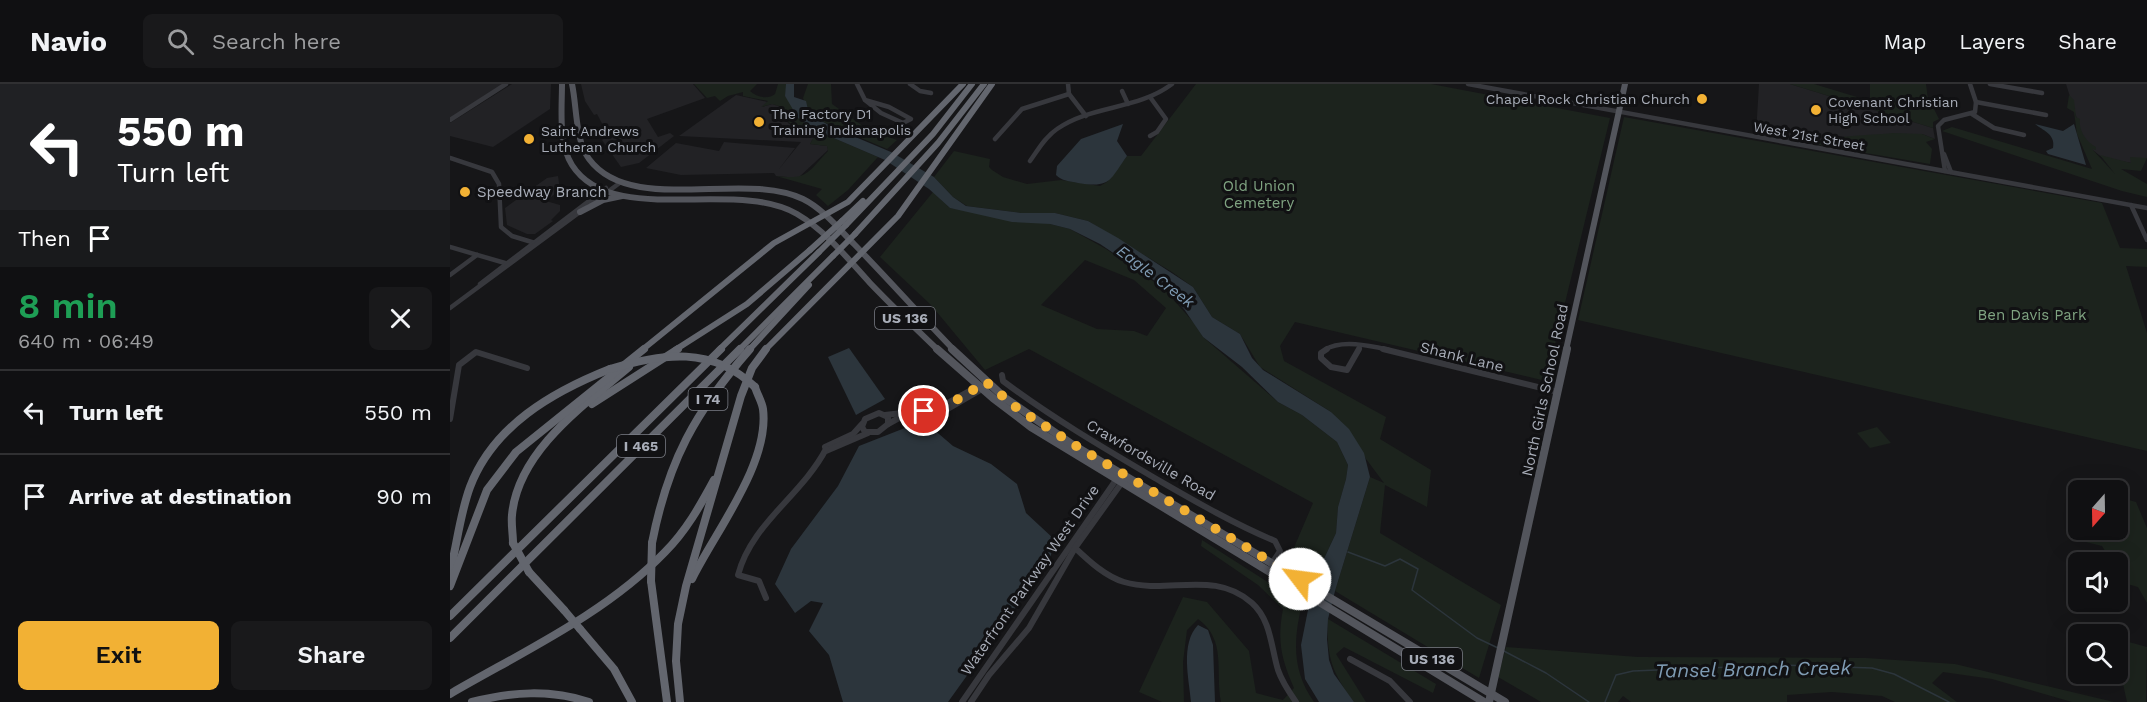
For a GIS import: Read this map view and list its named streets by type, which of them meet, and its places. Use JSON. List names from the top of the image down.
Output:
{
  "streets": {
    "highway": ["I 74", "I 465"],
    "main road": ["US 136", "North Girls School Road", "Crawfordsville Road"],
    "street": ["West 21st Street", "Shank Lane", "Waterfront Parkway West Drive"]
  },
  "crossings": [
    ["West 21st Street", "North Girls School Road"],
    ["Shank Lane", "North Girls School Road"],
    ["North Girls School Road", "Crawfordsville Road"],
    ["I 74", "I 465"],
    ["Crawfordsville Road", "Waterfront Parkway West Drive"]
  ],
  "water": ["Eagle Creek", "Tansel Branch Creek"],
  "parks": ["Old Union Cemetery", "Ben Davis Park"],
  "places": [
    "Chapel Rock Christian Church",
    "Covenant Christian High School",
    "The Factory D1 Training Indianapolis",
    "Saint Andrews Lutheran Church",
    "Speedway Branch"
  ],
  "north": "bottom",
  "page": {
    "header": "Navio",
    "search": "Search here",
    "nav": ["Map", "Layers", "Share"],
    "turn": ["550 m", "Turn left"],
    "then": "Then",
    "heading": ["8 min", "640 m · 06:49"],
    "list": [
      {
        "name": "Turn left",
        "value": "550 m"
      },
      {
        "name": "Arrive at destination",
        "value": "90 m"
      }
    ],
    "buttons": ["Exit", "Share"]
  }
}
